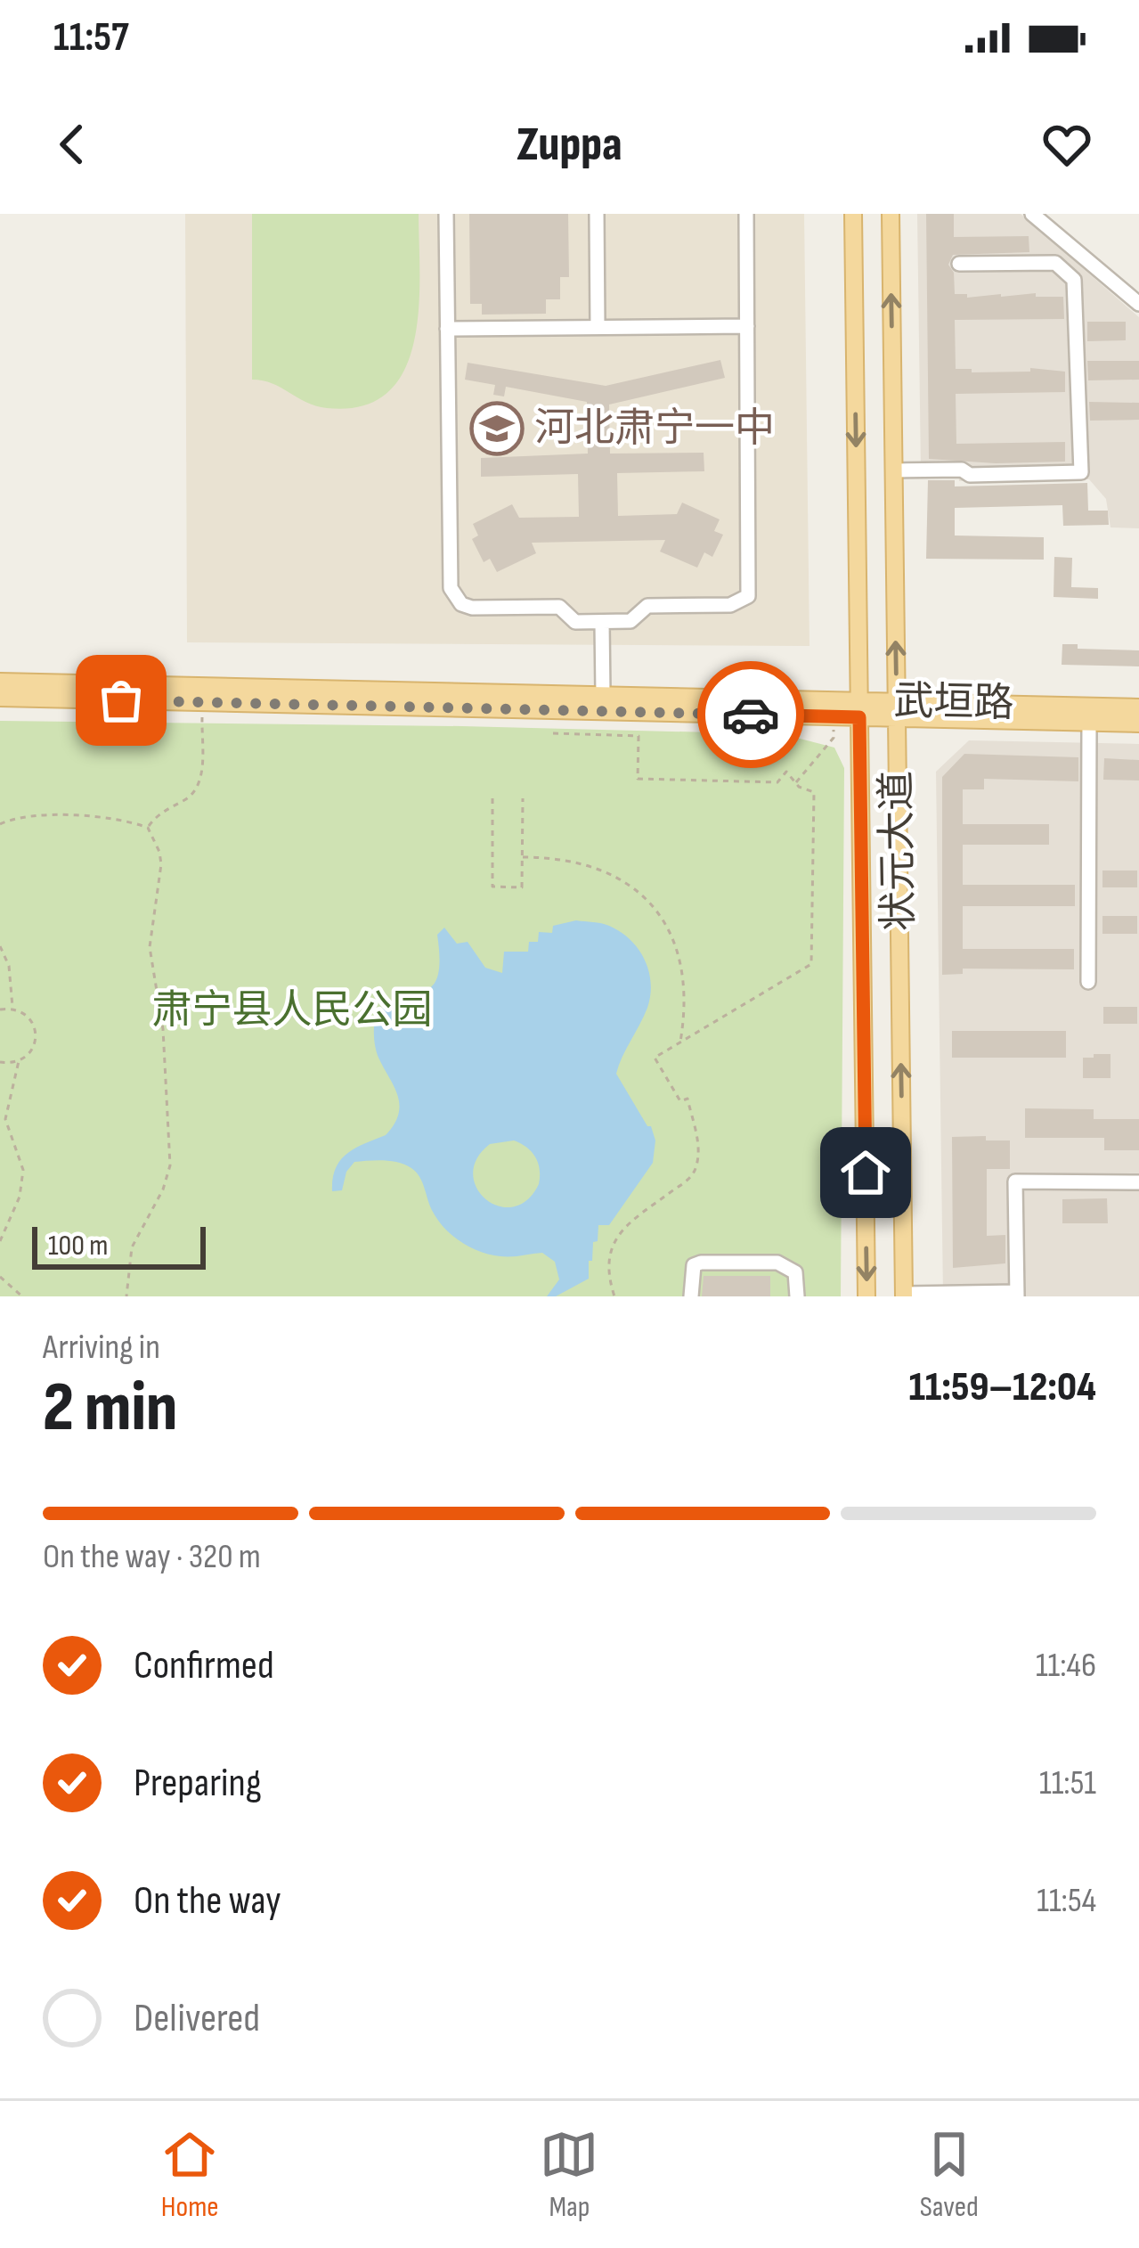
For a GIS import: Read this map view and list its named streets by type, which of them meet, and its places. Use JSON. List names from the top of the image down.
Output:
{
  "streets": {
    "main road": ["武垣路", "状元大道"]
  },
  "crossings": [
    ["武垣路", "状元大道"]
  ],
  "parks": ["肃宁县人民公园"],
  "places": {
    "school or university": ["河北肃宁一中"]
  },
  "scale_bar": "100 m",
  "page": {
    "status": "11:57",
    "header": "Zuppa",
    "scale": "100 m",
    "heading": ["2 min", "Arriving in", "11:59–12:04"],
    "bar": "On the way · 320 m",
    "list": [
      ["Confirmed", "11:46"],
      ["Preparing", "11:51"],
      ["On the way", "11:54"],
      "Delivered"
    ],
    "tabs": ["Home", "Map", "Saved"]
  }
}
